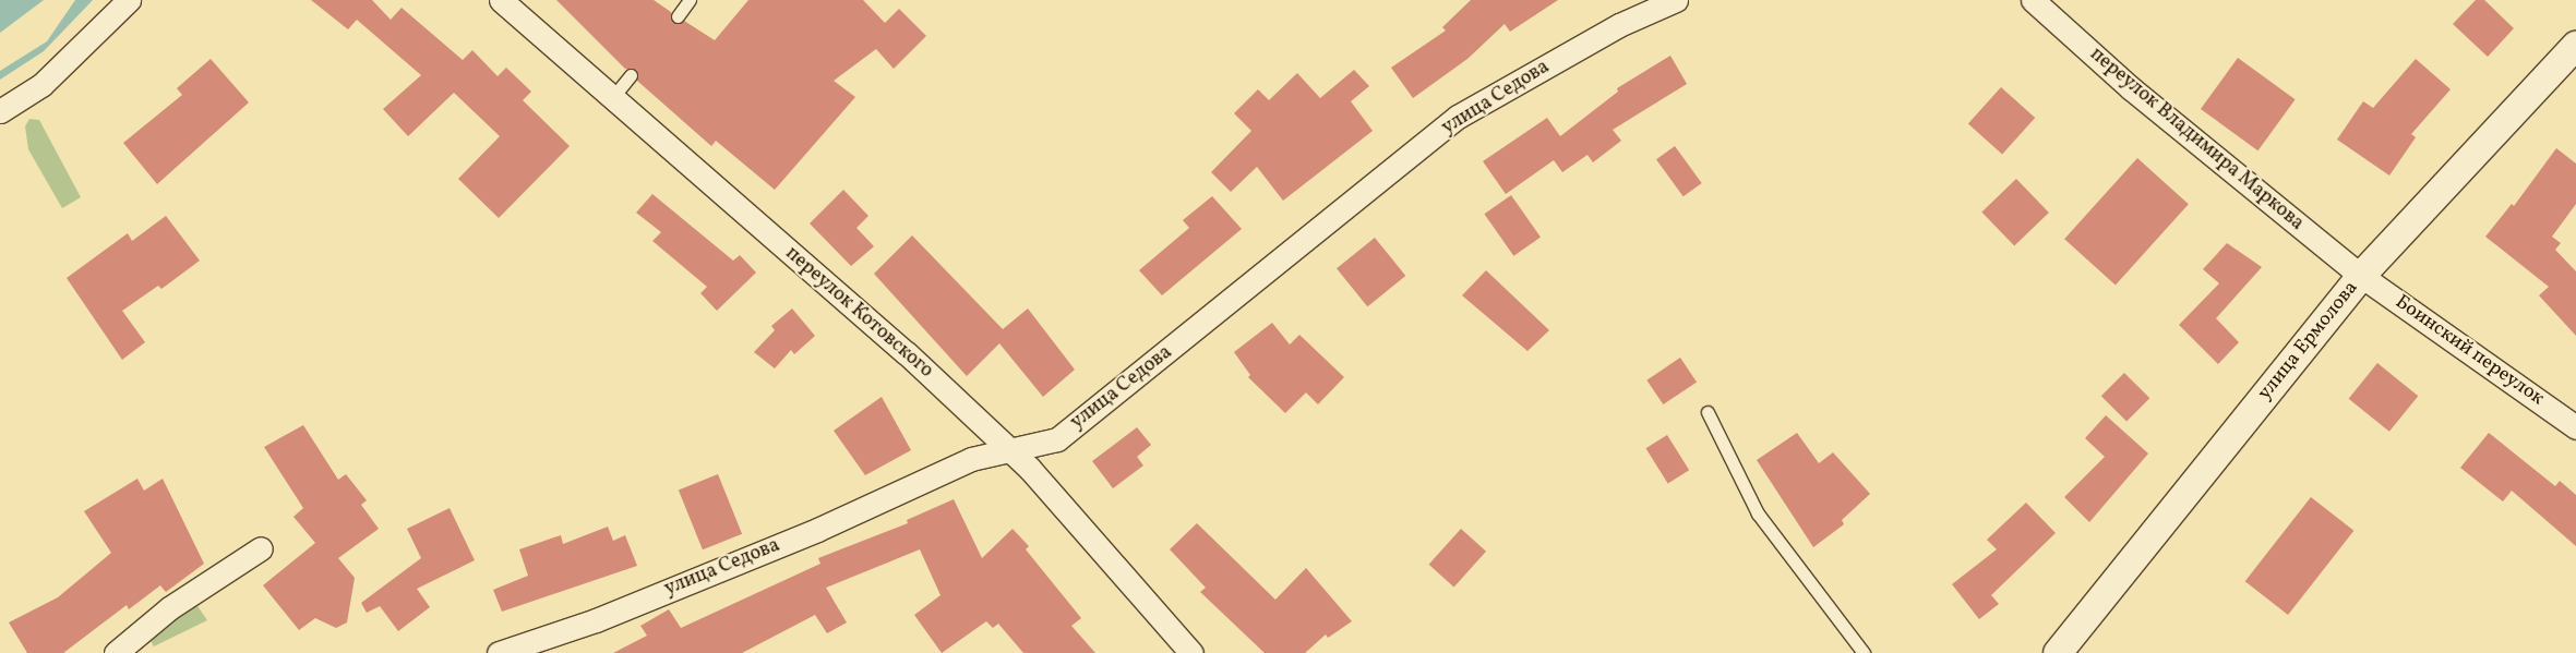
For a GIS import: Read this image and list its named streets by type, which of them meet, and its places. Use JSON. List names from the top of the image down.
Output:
{
  "streets": {
    "street": [
      "улица Седова",
      "переулок Владимира Маркова",
      "переулок Котовского",
      "улица Ермолова",
      "Боинский переулок"
    ]
  },
  "crossings": [
    ["улица Седова", "переулок Котовского"],
    ["переулок Владимира Маркова", "улица Ермолова"],
    ["переулок Владимира Маркова", "Боинский переулок"],
    ["улица Ермолова", "Боинский переулок"]
  ]
}
